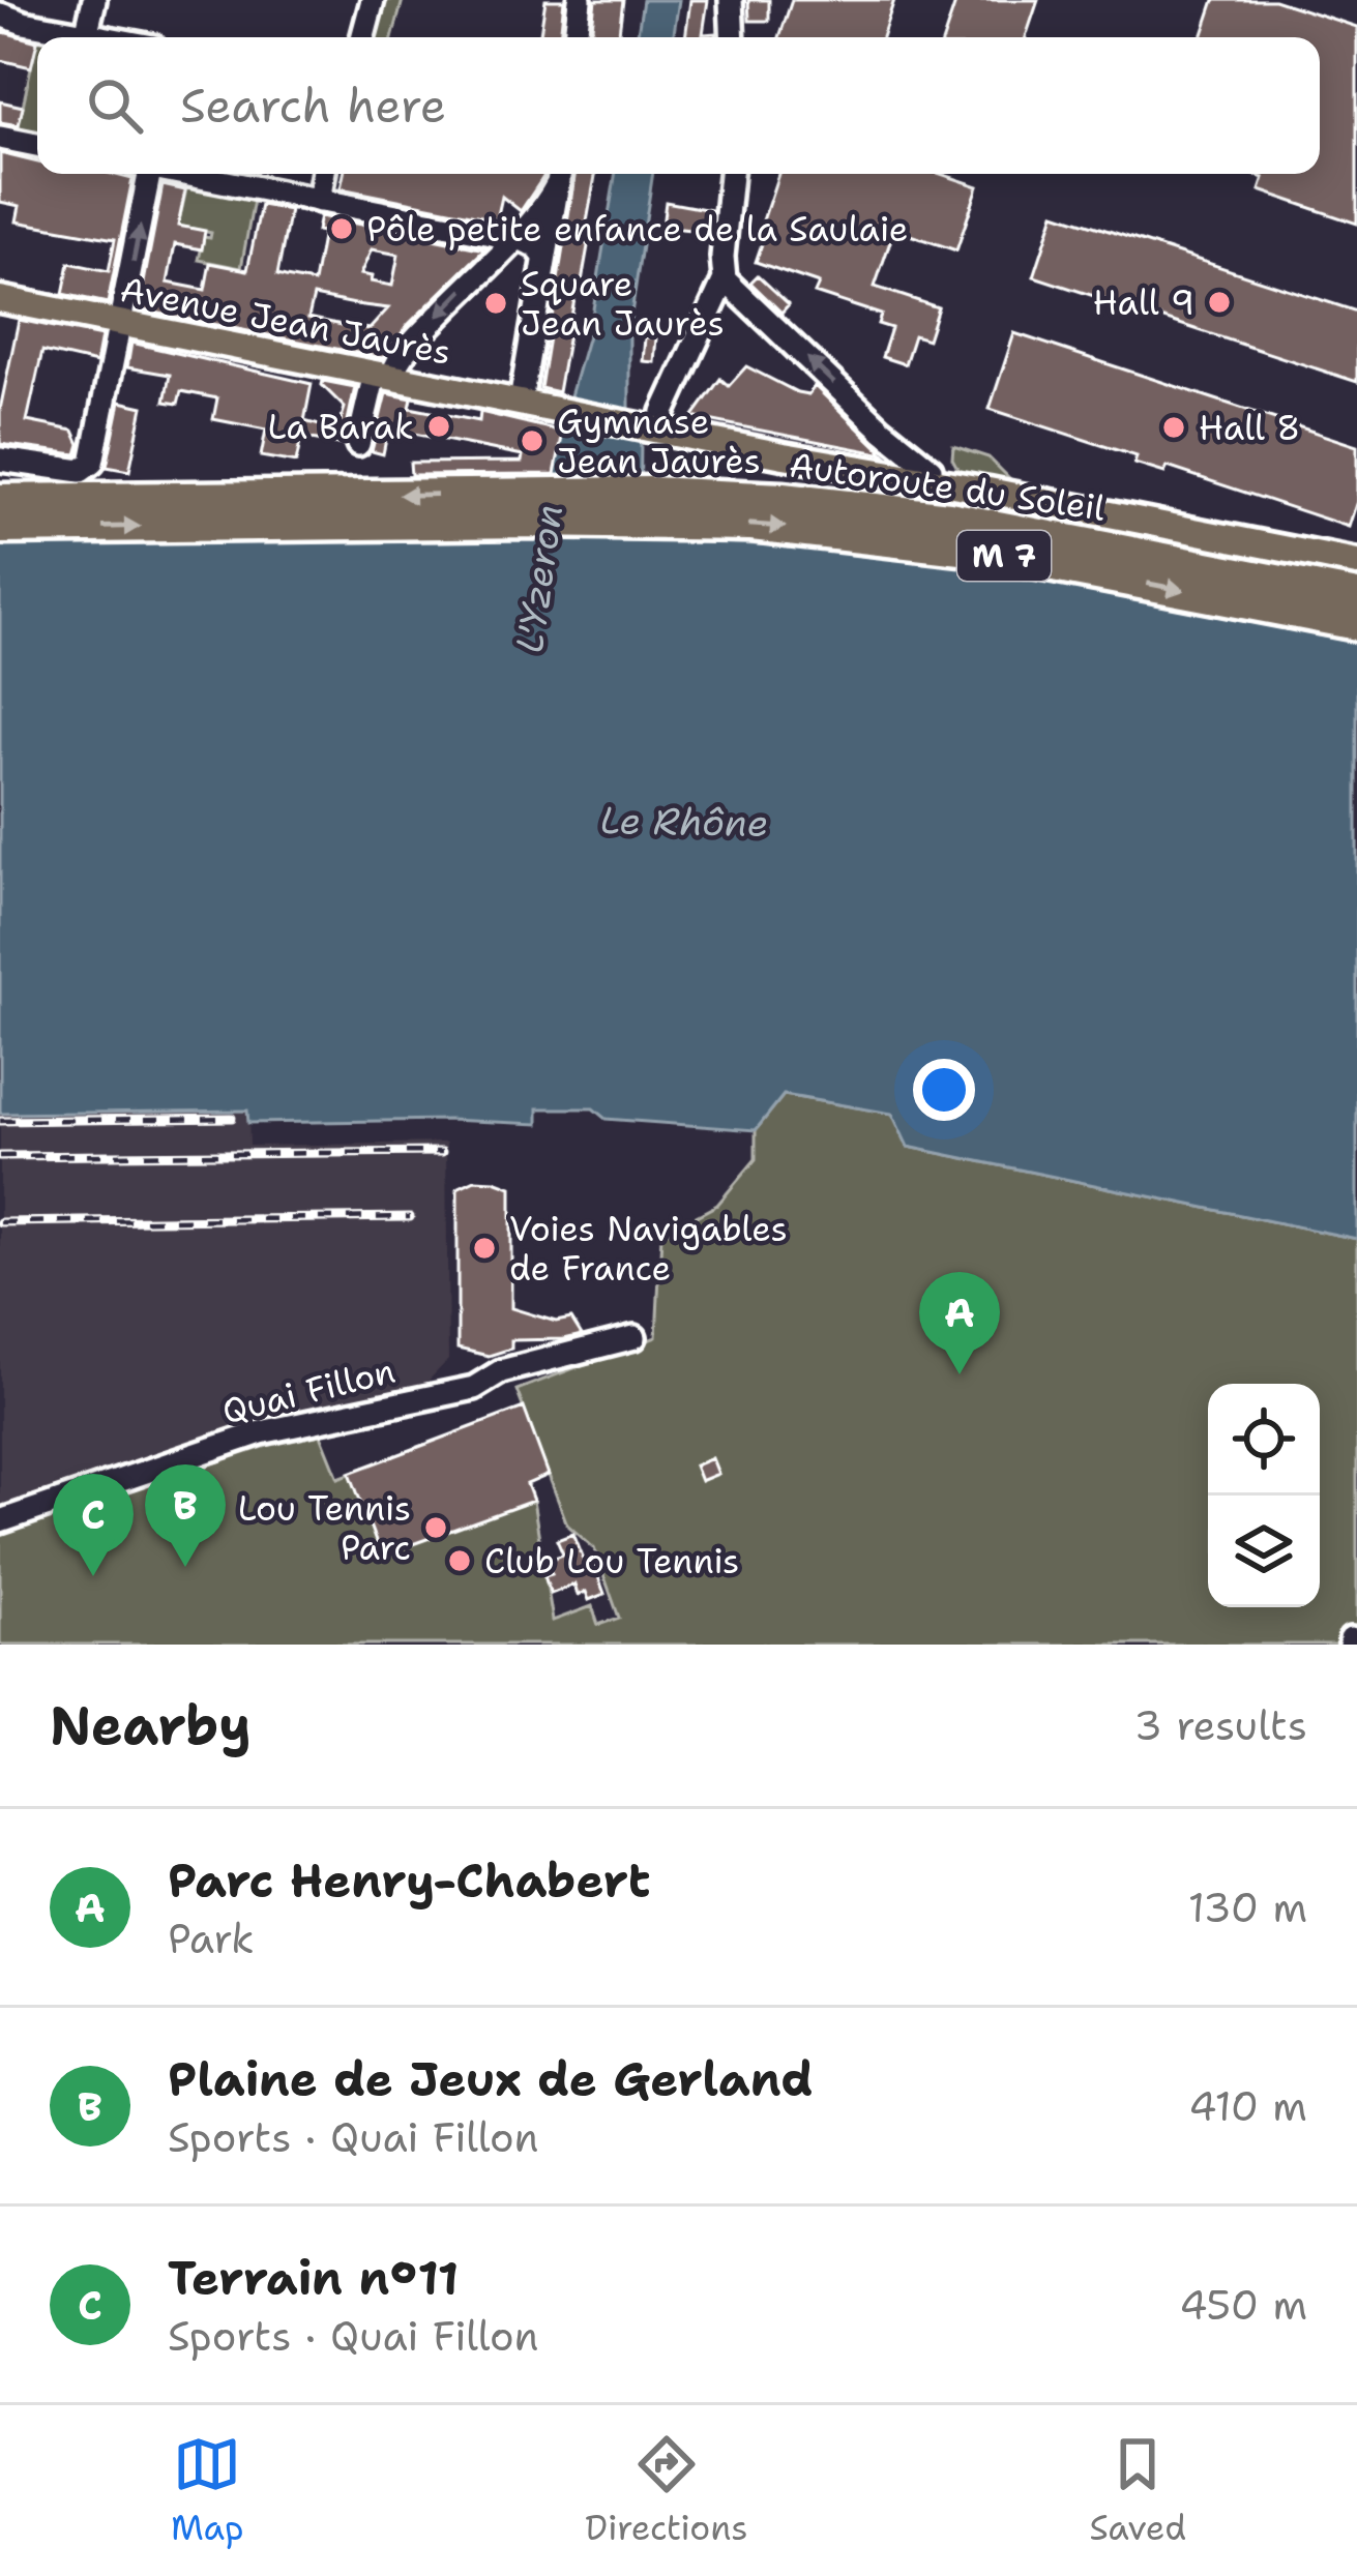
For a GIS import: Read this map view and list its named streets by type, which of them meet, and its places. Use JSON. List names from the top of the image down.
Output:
{
  "streets": {
    "highway": ["Autoroute du Soleil", "M 7"],
    "main road": ["Avenue Jean Jaurès"],
    "street": ["Quai Fillon"]
  },
  "water": ["L'Yzeron", "Le Rhône"],
  "places": [
    "Pôle petite enfance de la Saulaie",
    "Hall 9",
    "Square Jean Jaurès",
    "La Barak",
    "Hall 8",
    "Gymnase Jean Jaurès",
    "Voies Navigables de France",
    "Lou Tennis Parc",
    "Club Lou Tennis"
  ],
  "page": {
    "search": "Search here",
    "pins": ["A", "B", "C"],
    "heading": ["Nearby", "3 results"],
    "list": [
      {
        "mark": "A",
        "name": "Parc Henry-Chabert",
        "note": "Park",
        "value": "130 m"
      },
      {
        "mark": "B",
        "name": "Plaine de Jeux de Gerland",
        "note": "Sports · Quai Fillon",
        "value": "410 m"
      },
      {
        "mark": "C",
        "name": "Terrain n°11",
        "note": "Sports · Quai Fillon",
        "value": "450 m"
      }
    ],
    "nav": ["Map", "Directions", "Saved"]
  }
}
